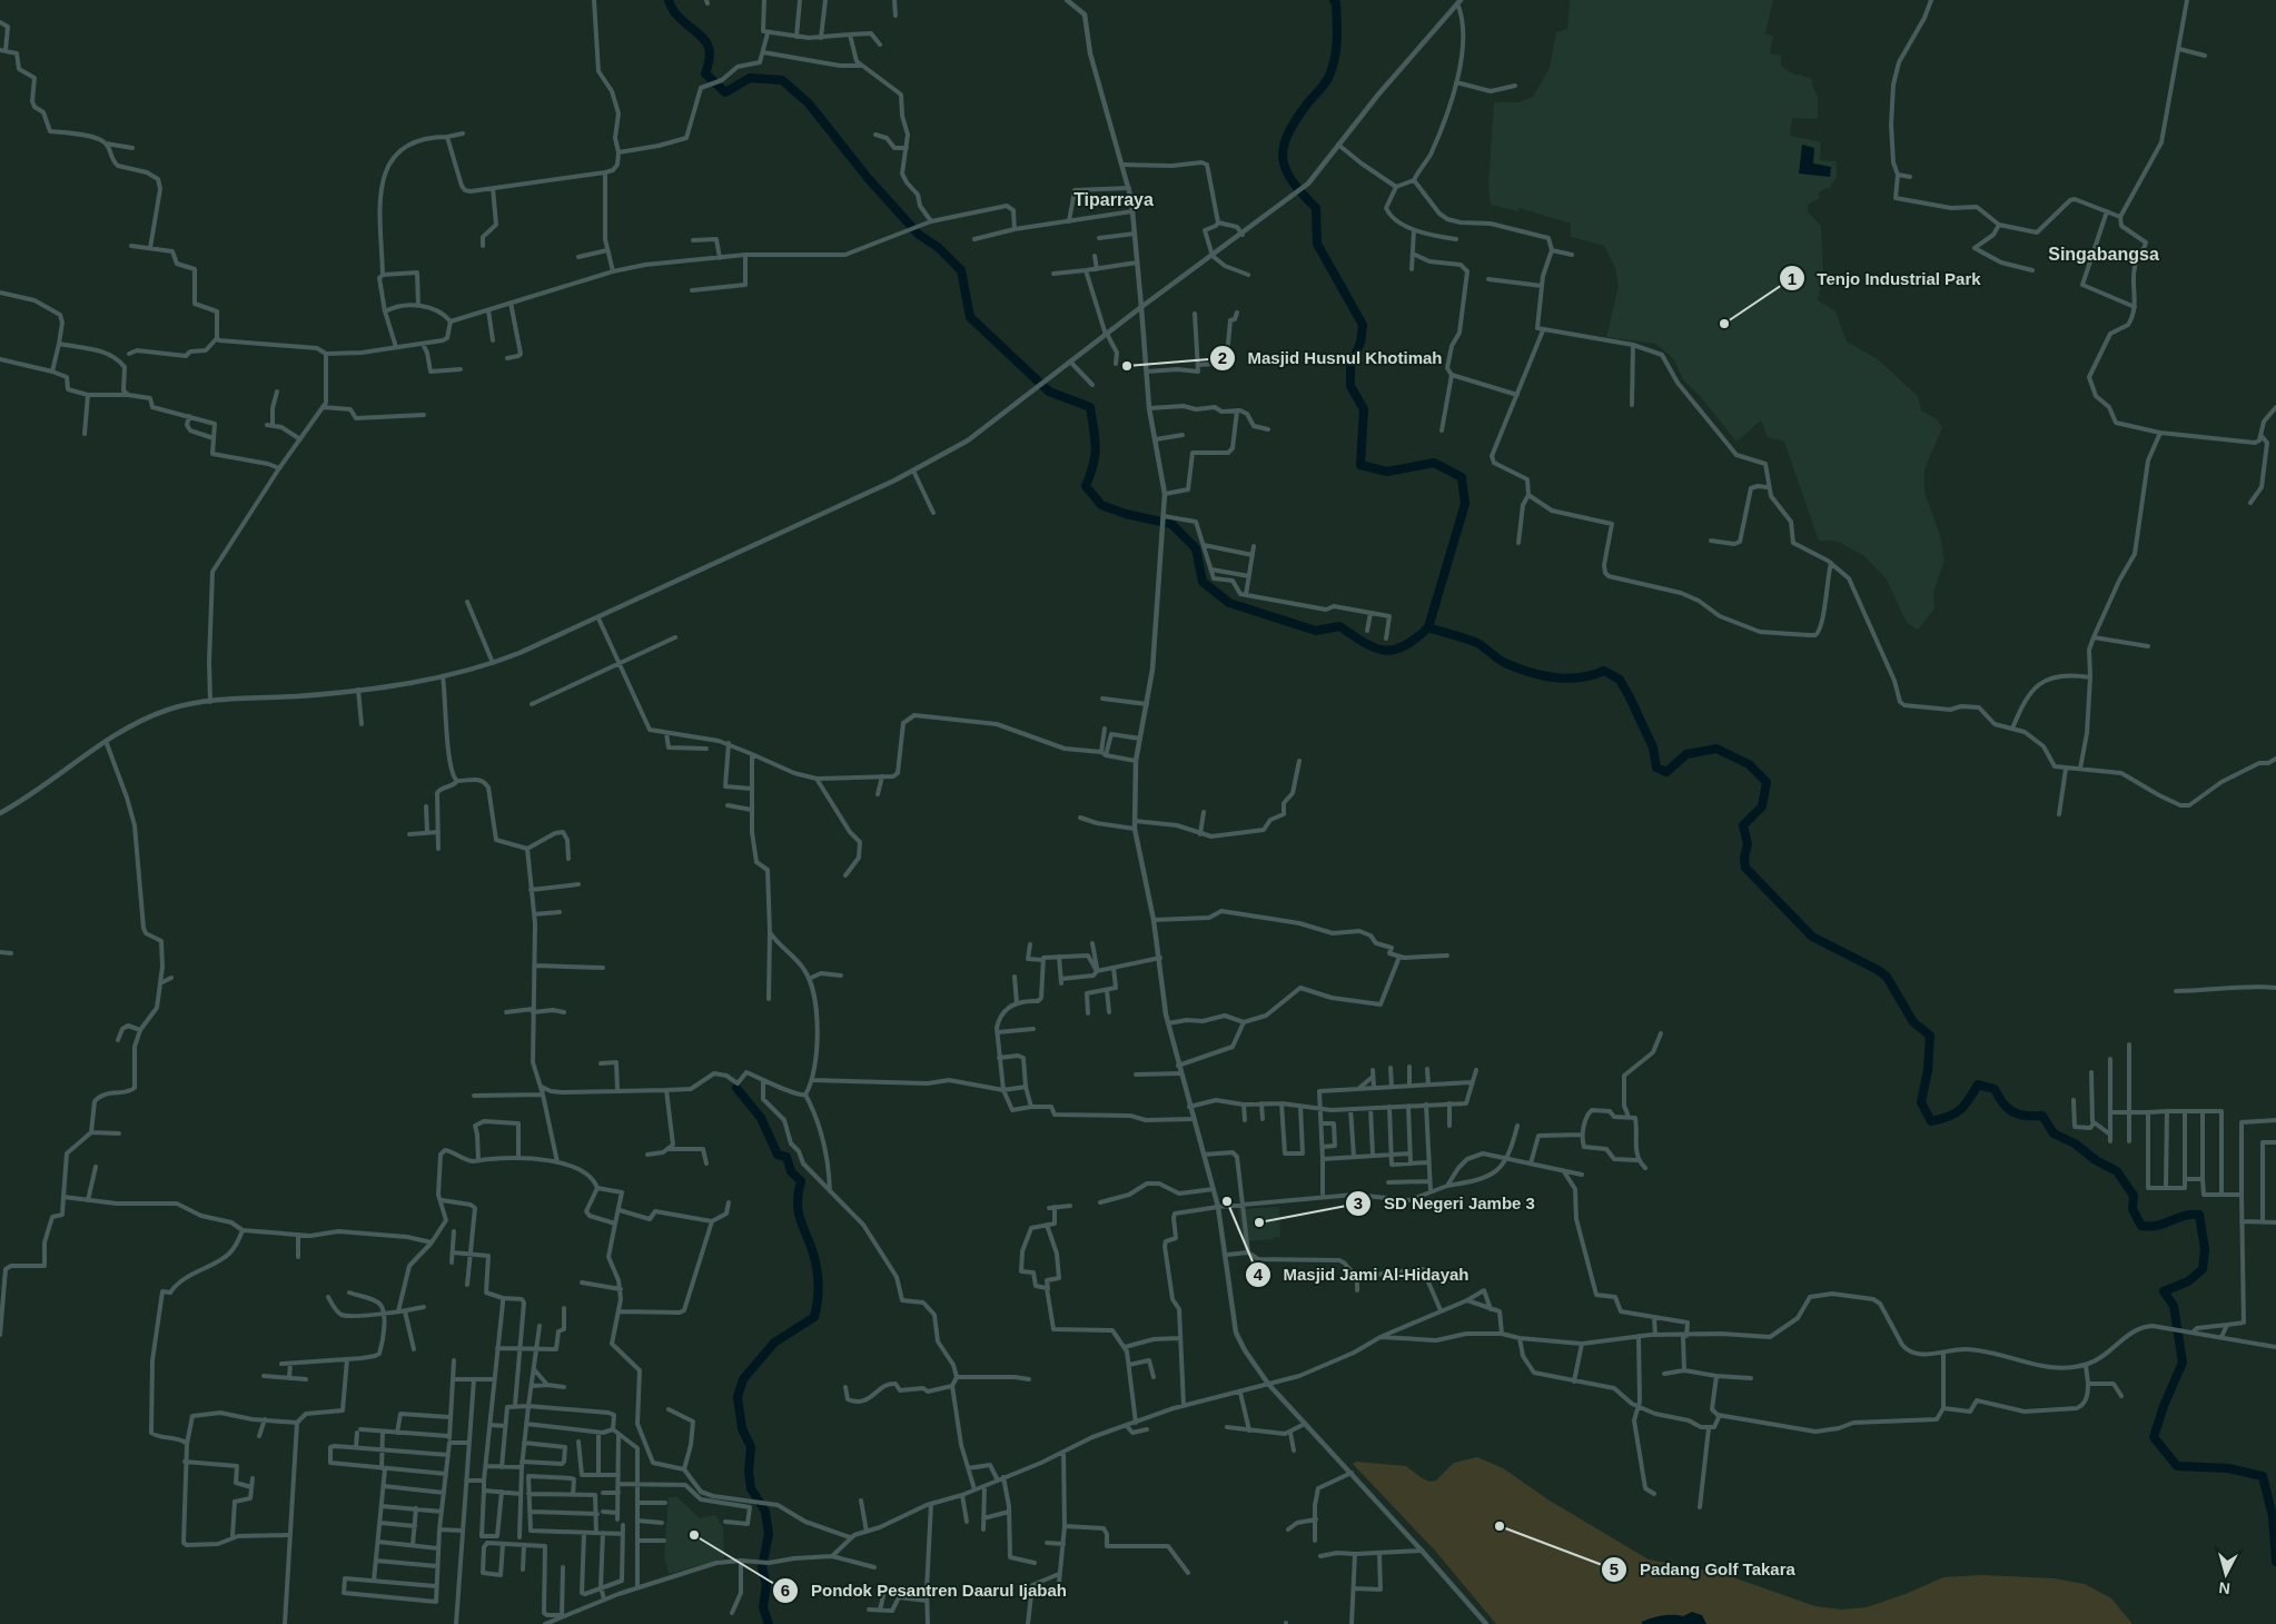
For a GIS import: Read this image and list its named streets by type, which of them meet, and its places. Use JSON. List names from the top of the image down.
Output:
{
  "districts": ["Tiparraya", "Singabangsa"],
  "places": [
    "Tenjo Industrial Park",
    "Masjid Husnul Khotimah",
    "Masjid Jami Al-Hidayah",
    "SD Negeri Jambe 3",
    "Padang Golf Takara",
    "Pondok Pesantren Daarul Ijabah"
  ],
  "north": "bottom"
}
